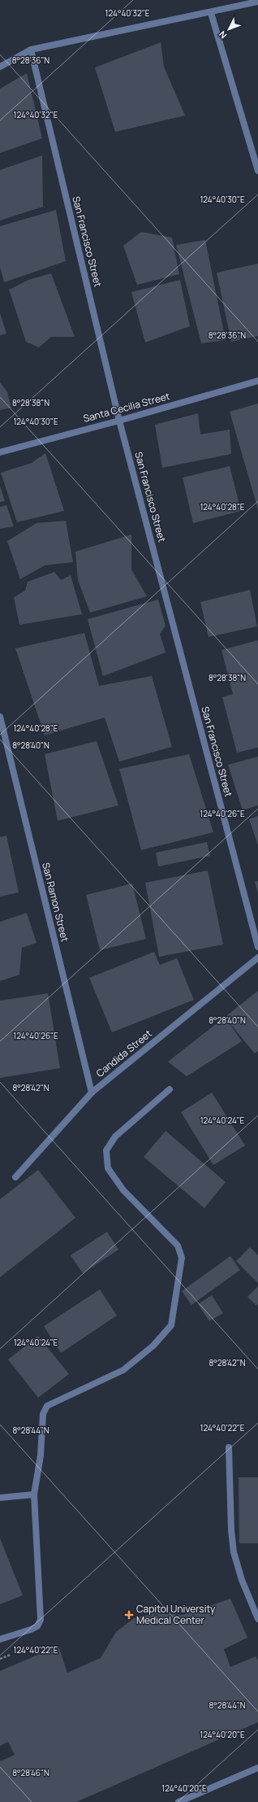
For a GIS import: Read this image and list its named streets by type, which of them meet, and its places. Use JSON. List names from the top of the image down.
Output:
{
  "streets": {
    "street": [
      "San Francisco Street",
      "Santa Cecilia Street",
      "San Ramon Street",
      "Candida Street"
    ]
  },
  "crossings": [
    ["San Francisco Street", "Santa Cecilia Street"],
    ["San Ramon Street", "Candida Street"]
  ],
  "places": {
    "health": ["Capitol University Medical Center"]
  },
  "north": "bottom left",
  "coordinates": [
    "124°40'32\"E",
    "8°28'36\"N",
    "124°40'30\"E",
    "8°28'38\"N",
    "124°40'28\"E",
    "8°28'40\"N",
    "124°40'26\"E",
    "8°28'42\"N",
    "124°40'24\"E",
    "124°40'22\"E",
    "8°28'44\"N",
    "124°40'20\"E",
    "8°28'46\"N"
  ]
}
